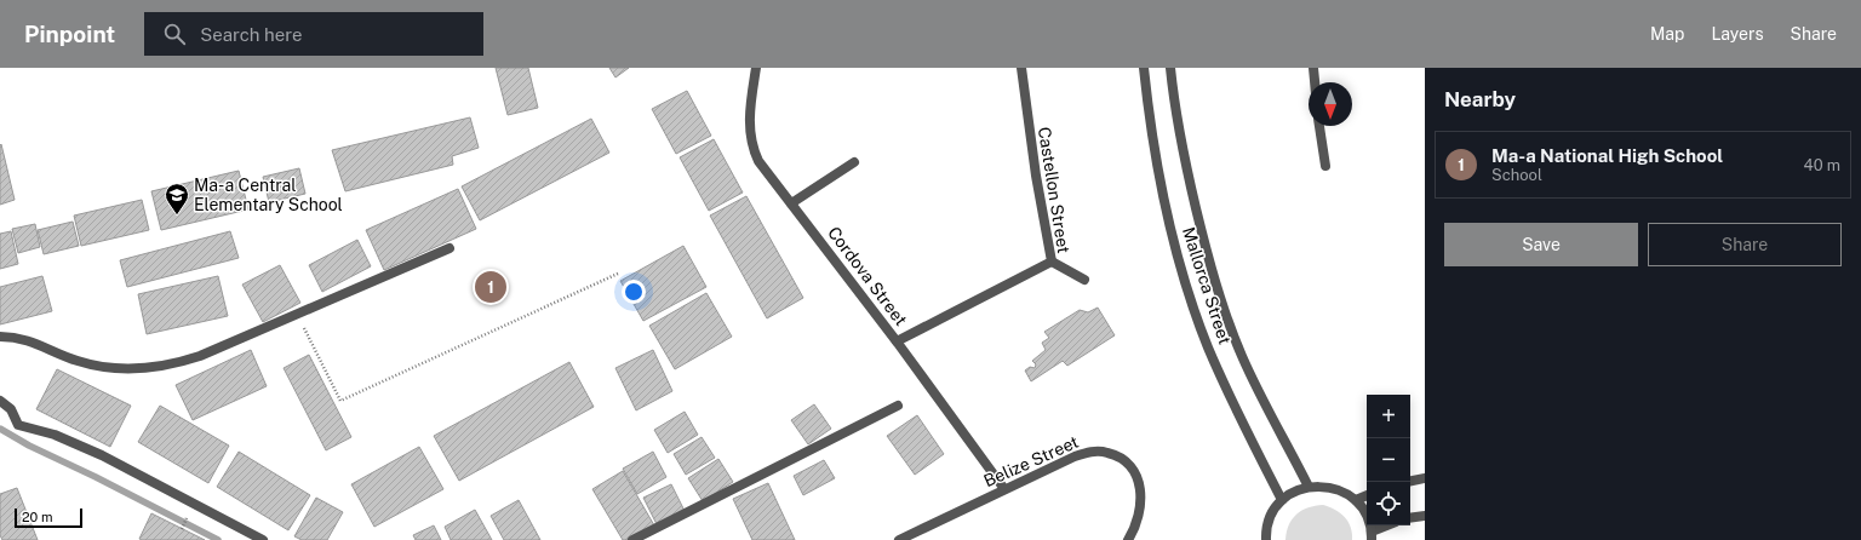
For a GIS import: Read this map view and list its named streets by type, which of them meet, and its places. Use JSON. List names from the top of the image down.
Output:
{
  "streets": {
    "street": [
      "Castellon Street",
      "Cordova Street",
      "Mallorca Street",
      "Belize Street"
    ]
  },
  "crossings": [
    ["Castellon Street", "Cordova Street"],
    ["Cordova Street", "Belize Street"]
  ],
  "places": {
    "school or university": ["Ma-a Central Elementary School"]
  },
  "scale_bar": "20 m",
  "north": "bottom",
  "page": {
    "header": "Pinpoint",
    "search": "Search here",
    "nav": ["Map", "Layers", "Share"],
    "heading": "Nearby",
    "list": [
      {
        "mark": "1",
        "name": "Ma-a National High School",
        "note": "School",
        "value": "40 m"
      }
    ],
    "buttons": ["Save", "Share"],
    "pins": "1",
    "map_buttons": ["+", "−"],
    "scale": "20 m"
  }
}
